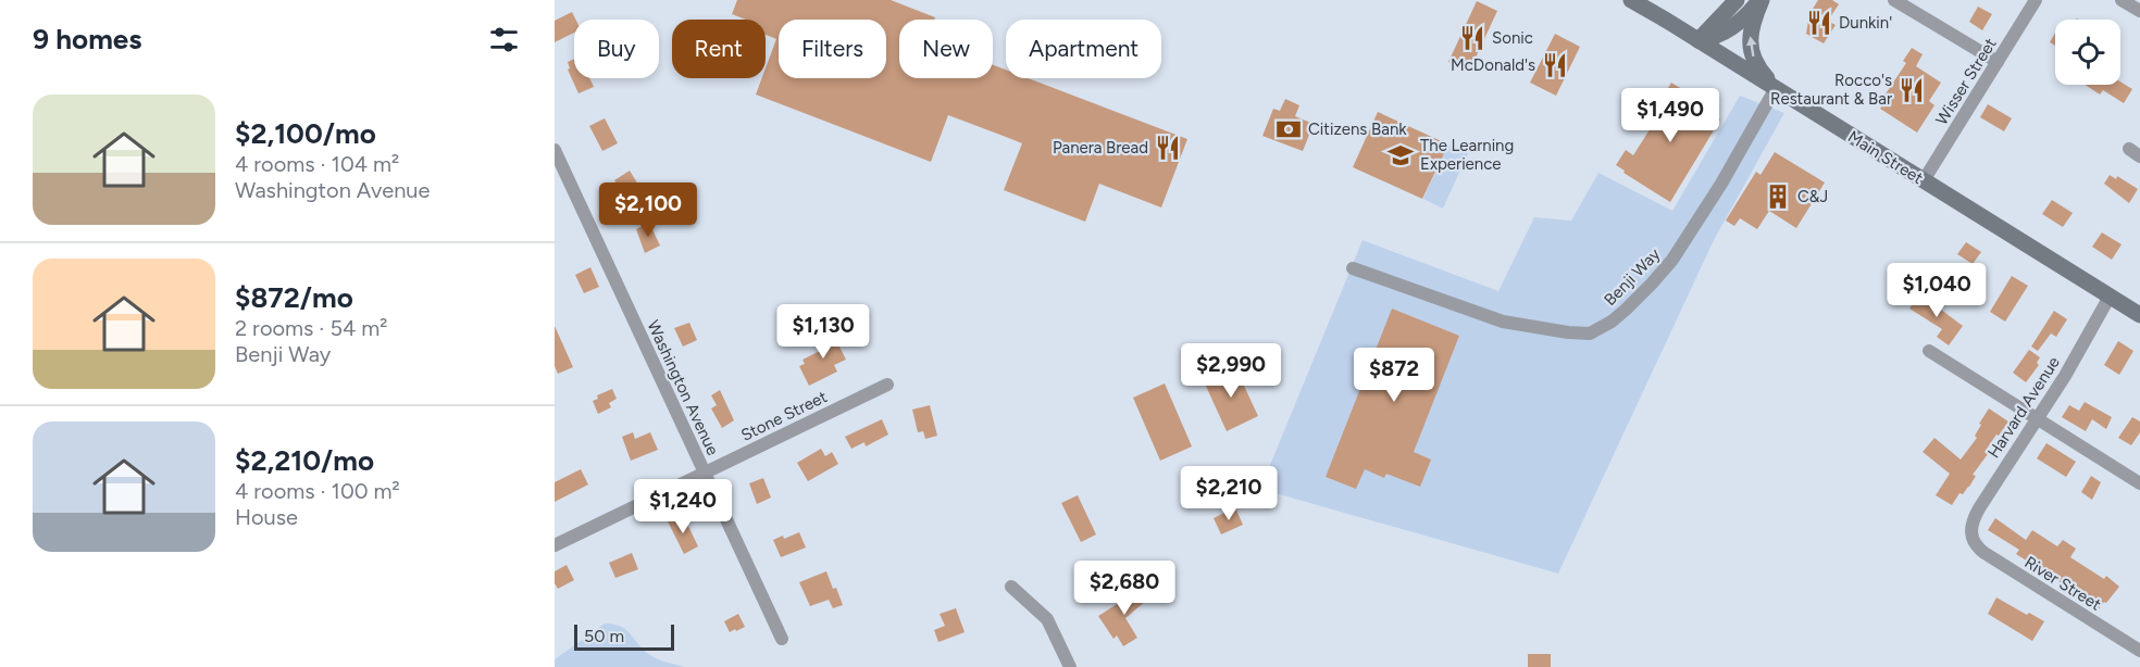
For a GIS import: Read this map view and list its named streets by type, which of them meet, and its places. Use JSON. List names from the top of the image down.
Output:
{
  "streets": {
    "main road": ["Main Street"],
    "street": [
      "Wisser Street",
      "Benji Way",
      "Washington Avenue",
      "Harvard Avenue",
      "Stone Street",
      "River Street"
    ]
  },
  "crossings": [
    ["Wisser Street", "Main Street"],
    ["Main Street", "Benji Way"],
    ["Main Street", "Harvard Avenue"],
    ["Washington Avenue", "Stone Street"],
    ["Harvard Avenue", "River Street"]
  ],
  "places": {
    "restaurant": [
      "Dunkin'",
      "Sonic",
      "McDonald's",
      "Rocco's Restaurant & Bar",
      "Panera Bread"
    ],
    "bank": ["Citizens Bank"],
    "school or university": ["The Learning Experience"],
    "building": ["C&J"]
  },
  "scale_bar": "50 m",
  "page": {
    "heading": "9 homes",
    "chip": [
      "Buy",
      "Rent",
      "Filters",
      "New",
      "Apartment"
    ],
    "list": [
      {
        "name": "$2,100/mo",
        "note": "4 rooms · 104 m² · Washington Avenue"
      },
      {
        "name": "$872/mo",
        "note": "2 rooms · 54 m² · Benji Way"
      },
      {
        "name": "$2,210/mo",
        "note": "4 rooms · 100 m² · House"
      }
    ],
    "price": [
      "$1,490",
      "$2,100",
      "$1,040",
      "$1,130",
      "$2,990",
      "$872",
      "$2,210",
      "$1,240",
      "$2,680"
    ],
    "scale": "50 m"
  }
}
